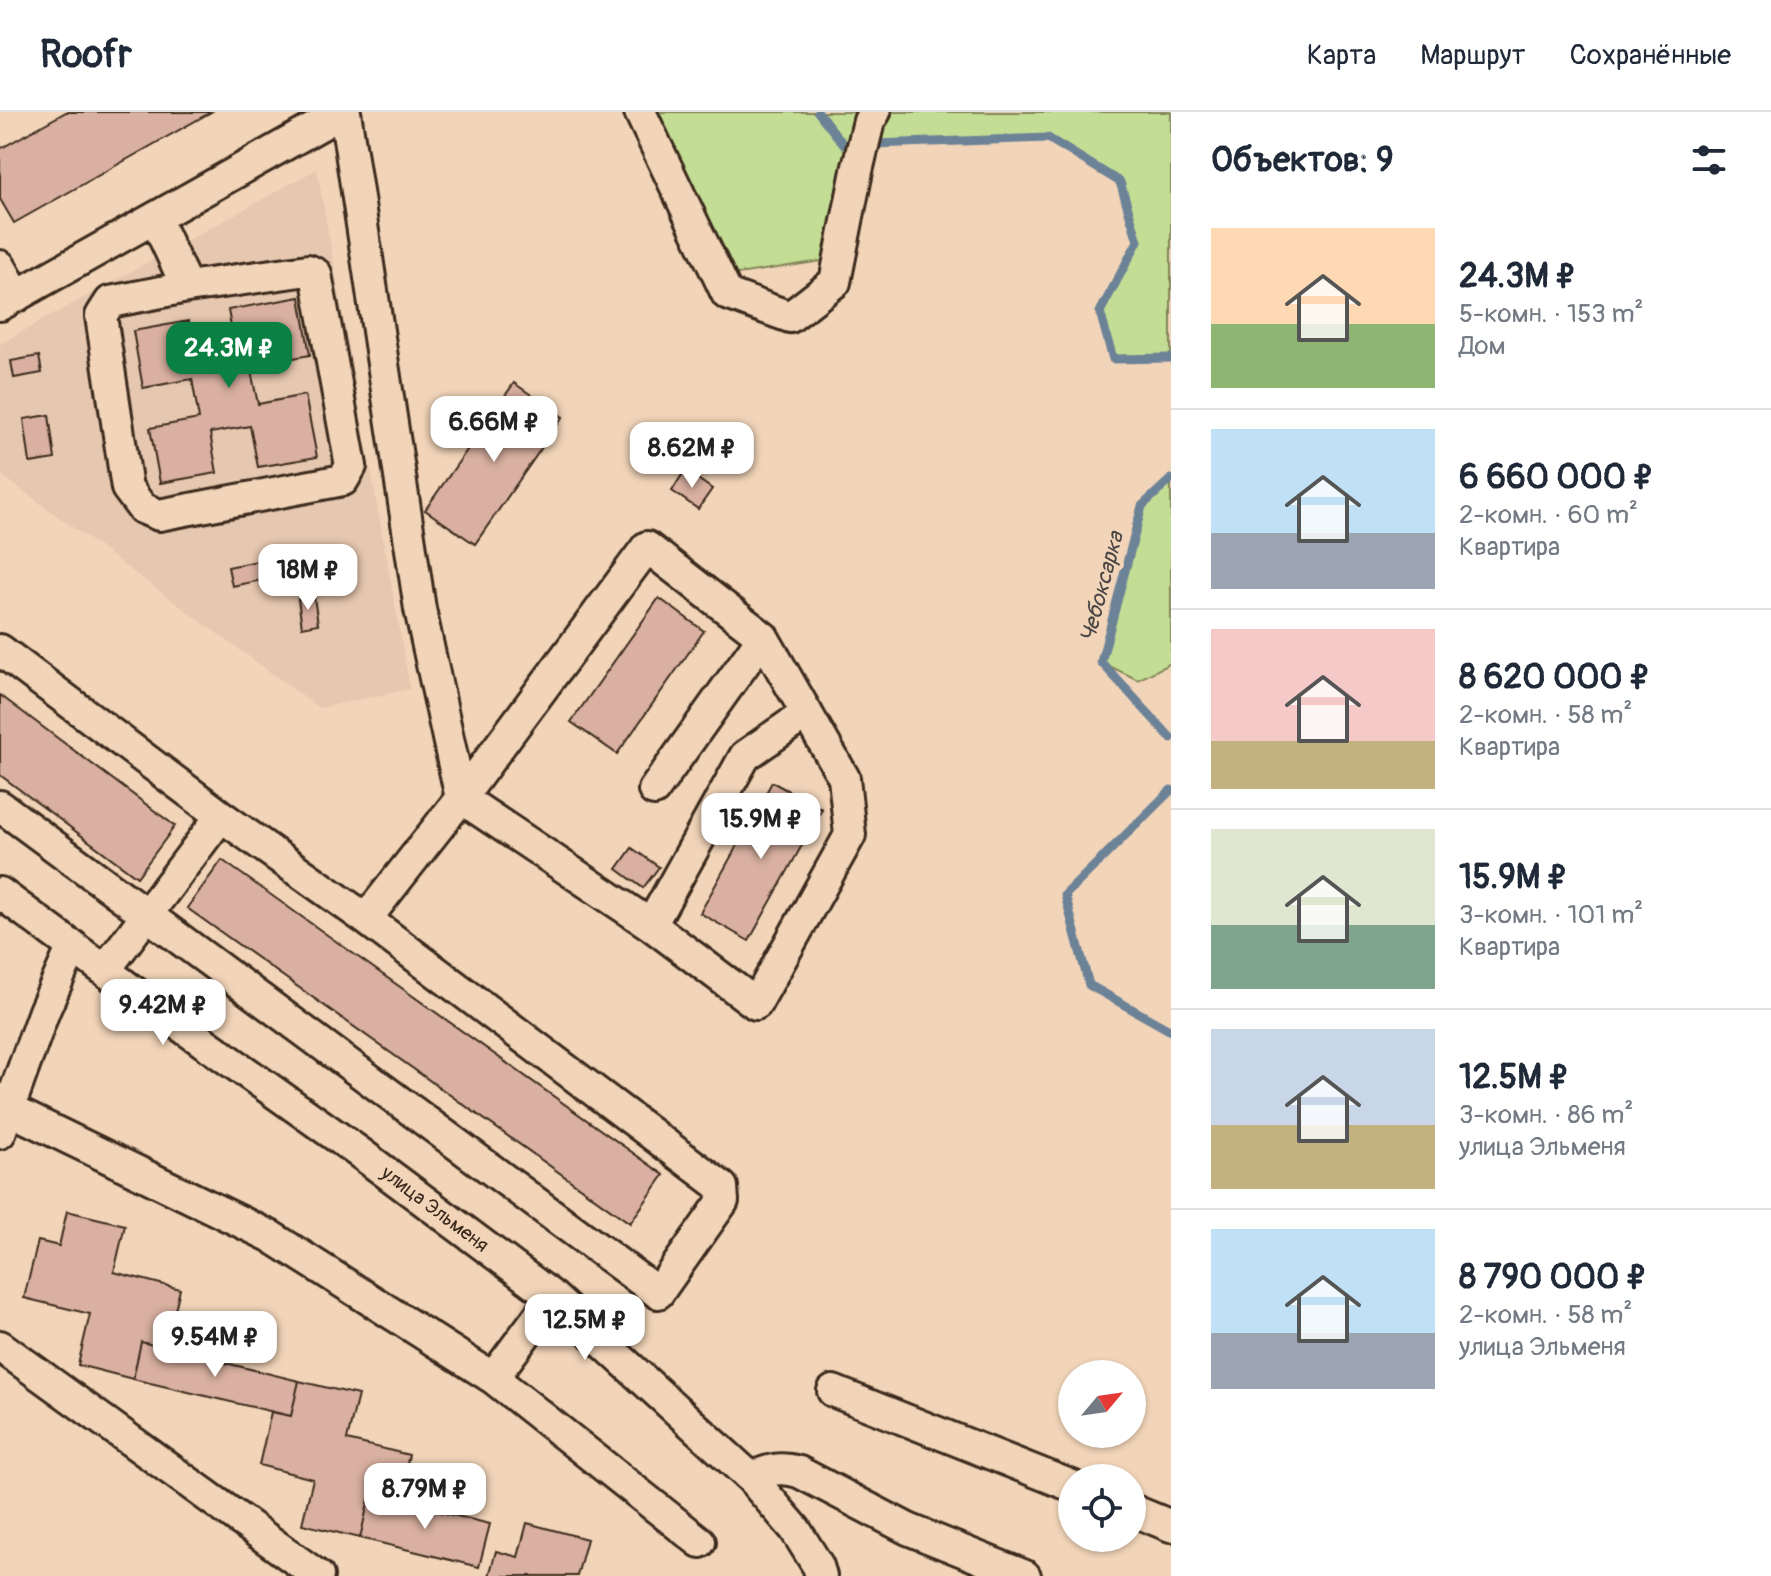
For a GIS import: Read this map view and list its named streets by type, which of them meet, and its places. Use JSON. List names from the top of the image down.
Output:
{
  "streets": {
    "street": ["улица Эльменя"]
  },
  "water": ["Чебоксарка"],
  "north": "top right",
  "page": {
    "header": "Roofr",
    "nav": ["Карта", "Маршрут", "Сохранённые"],
    "heading": "Объектов: 9",
    "list": [
      {
        "name": "24.3M ₽",
        "note": "5-комн. · 153 m² · Дом"
      },
      {
        "name": "6 660 000 ₽",
        "note": "2-комн. · 60 m² · Квартира"
      },
      {
        "name": "8 620 000 ₽",
        "note": "2-комн. · 58 m² · Квартира"
      },
      {
        "name": "15.9M ₽",
        "note": "3-комн. · 101 m² · Квартира"
      },
      {
        "name": "12.5M ₽",
        "note": "3-комн. · 86 m² · улица Эльменя"
      },
      {
        "name": "8 790 000 ₽",
        "note": "2-комн. · 58 m² · улица Эльменя"
      }
    ],
    "price": [
      "24.3M ₽",
      "6.66M ₽",
      "8.62M ₽",
      "18M ₽",
      "15.9M ₽",
      "9.42M ₽",
      "12.5M ₽",
      "9.54M ₽",
      "8.79M ₽"
    ]
  }
}
